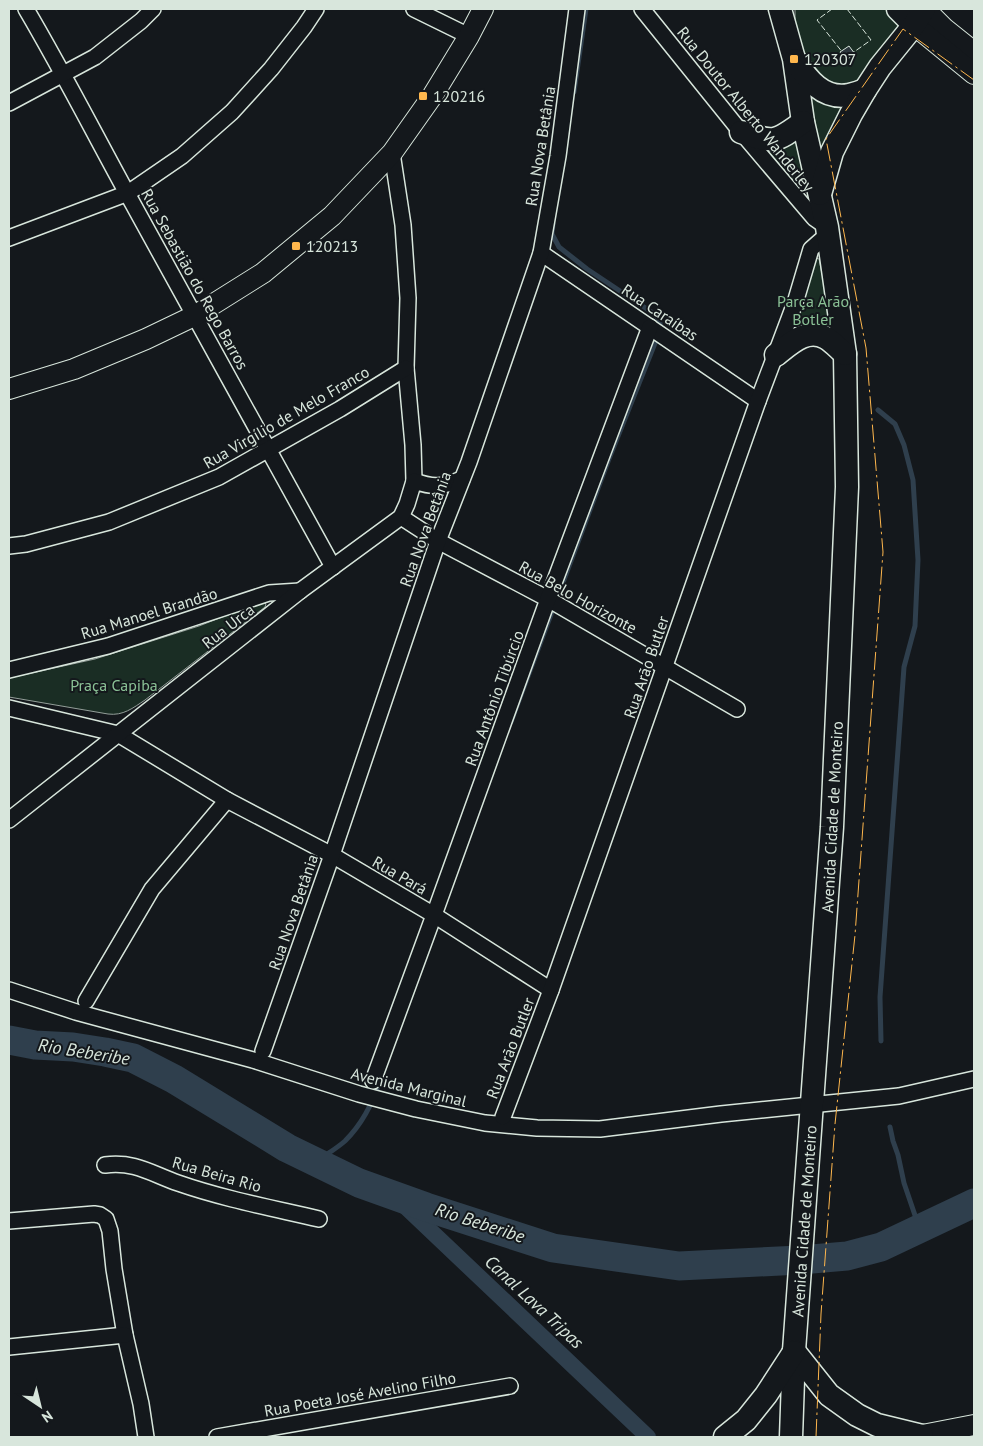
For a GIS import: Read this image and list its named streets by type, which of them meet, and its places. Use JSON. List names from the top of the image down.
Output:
{
  "streets": {
    "main road": ["Avenida Cidade de Monteiro"],
    "street": [
      "Rua Doutor Alberto Wanderley",
      "Rua Nova Betânia",
      "Rua Sebastião do Rego Barros",
      "Rua Caraíbas",
      "Rua Virgílio de Melo Franco",
      "Rua Belo Horizonte",
      "Rua Manoel Brandão",
      "Rua Urca",
      "Rua Arão Butler",
      "Rua Antônio Tibúrcio",
      "Rua Pará",
      "Avenida Marginal",
      "Rua Beira Rio",
      "Rua Poeta José Avelino Filho"
    ]
  },
  "crossings": [
    ["Rua Doutor Alberto Wanderley", "Rua Arão Butler"],
    ["Rua Doutor Alberto Wanderley", "Avenida Cidade de Monteiro"],
    ["Rua Nova Betânia", "Rua Caraíbas"],
    ["Rua Nova Betânia", "Rua Belo Horizonte"],
    ["Rua Nova Betânia", "Rua Pará"],
    ["Rua Sebastião do Rego Barros", "Rua Virgílio de Melo Franco"],
    ["Rua Sebastião do Rego Barros", "Rua Urca"],
    ["Rua Caraíbas", "Rua Arão Butler"],
    ["Rua Caraíbas", "Rua Antônio Tibúrcio"],
    ["Rua Belo Horizonte", "Rua Urca"],
    ["Rua Belo Horizonte", "Rua Arão Butler"],
    ["Rua Belo Horizonte", "Rua Antônio Tibúrcio"],
    ["Rua Manoel Brandão", "Rua Urca"],
    ["Rua Urca", "Rua Pará"],
    ["Rua Arão Butler", "Avenida Cidade de Monteiro"],
    ["Rua Arão Butler", "Rua Pará"],
    ["Rua Antônio Tibúrcio", "Rua Pará"],
    ["Avenida Cidade de Monteiro", "Avenida Marginal"]
  ],
  "water": ["Rio Beberibe", "Canal Lava Tripas"],
  "parks": ["Parça Arão Botler", "Praça Capiba"],
  "places": {
    "transit": ["120307", "120216", "120213"]
  },
  "north": "bottom right"
}
